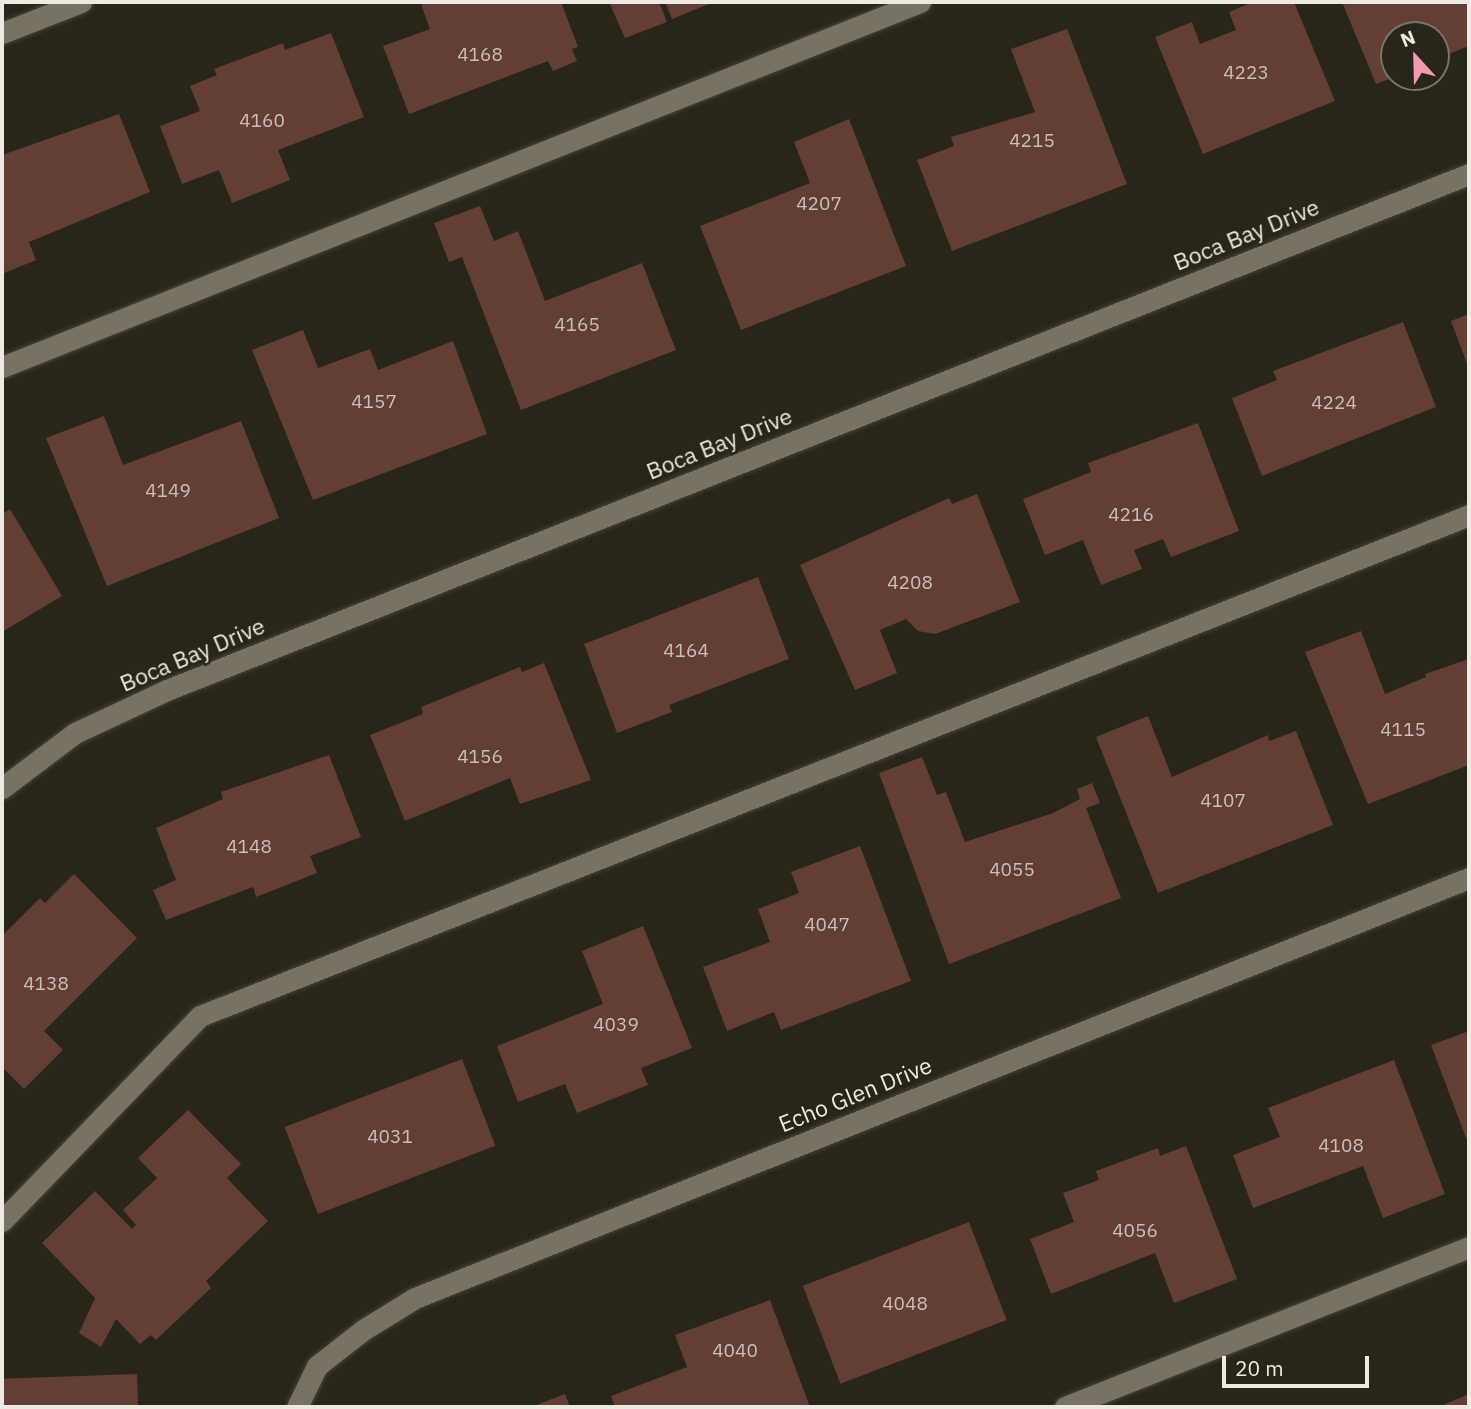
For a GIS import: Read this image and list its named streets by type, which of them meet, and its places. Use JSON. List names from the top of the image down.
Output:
{
  "streets": {
    "street": ["Boca Bay Drive", "Echo Glen Drive"]
  },
  "house_numbers": [
    "4168",
    "4223",
    "4160",
    "4215",
    "4207",
    "4165",
    "4157",
    "4224",
    "4149",
    "4216",
    "4208",
    "4164",
    "4115",
    "4156",
    "4107",
    "4148",
    "4055",
    "4047",
    "4138",
    "4039",
    "4031",
    "4108",
    "4056",
    "4048",
    "4040"
  ],
  "scale_bar": "20 m",
  "north": "top"
}
